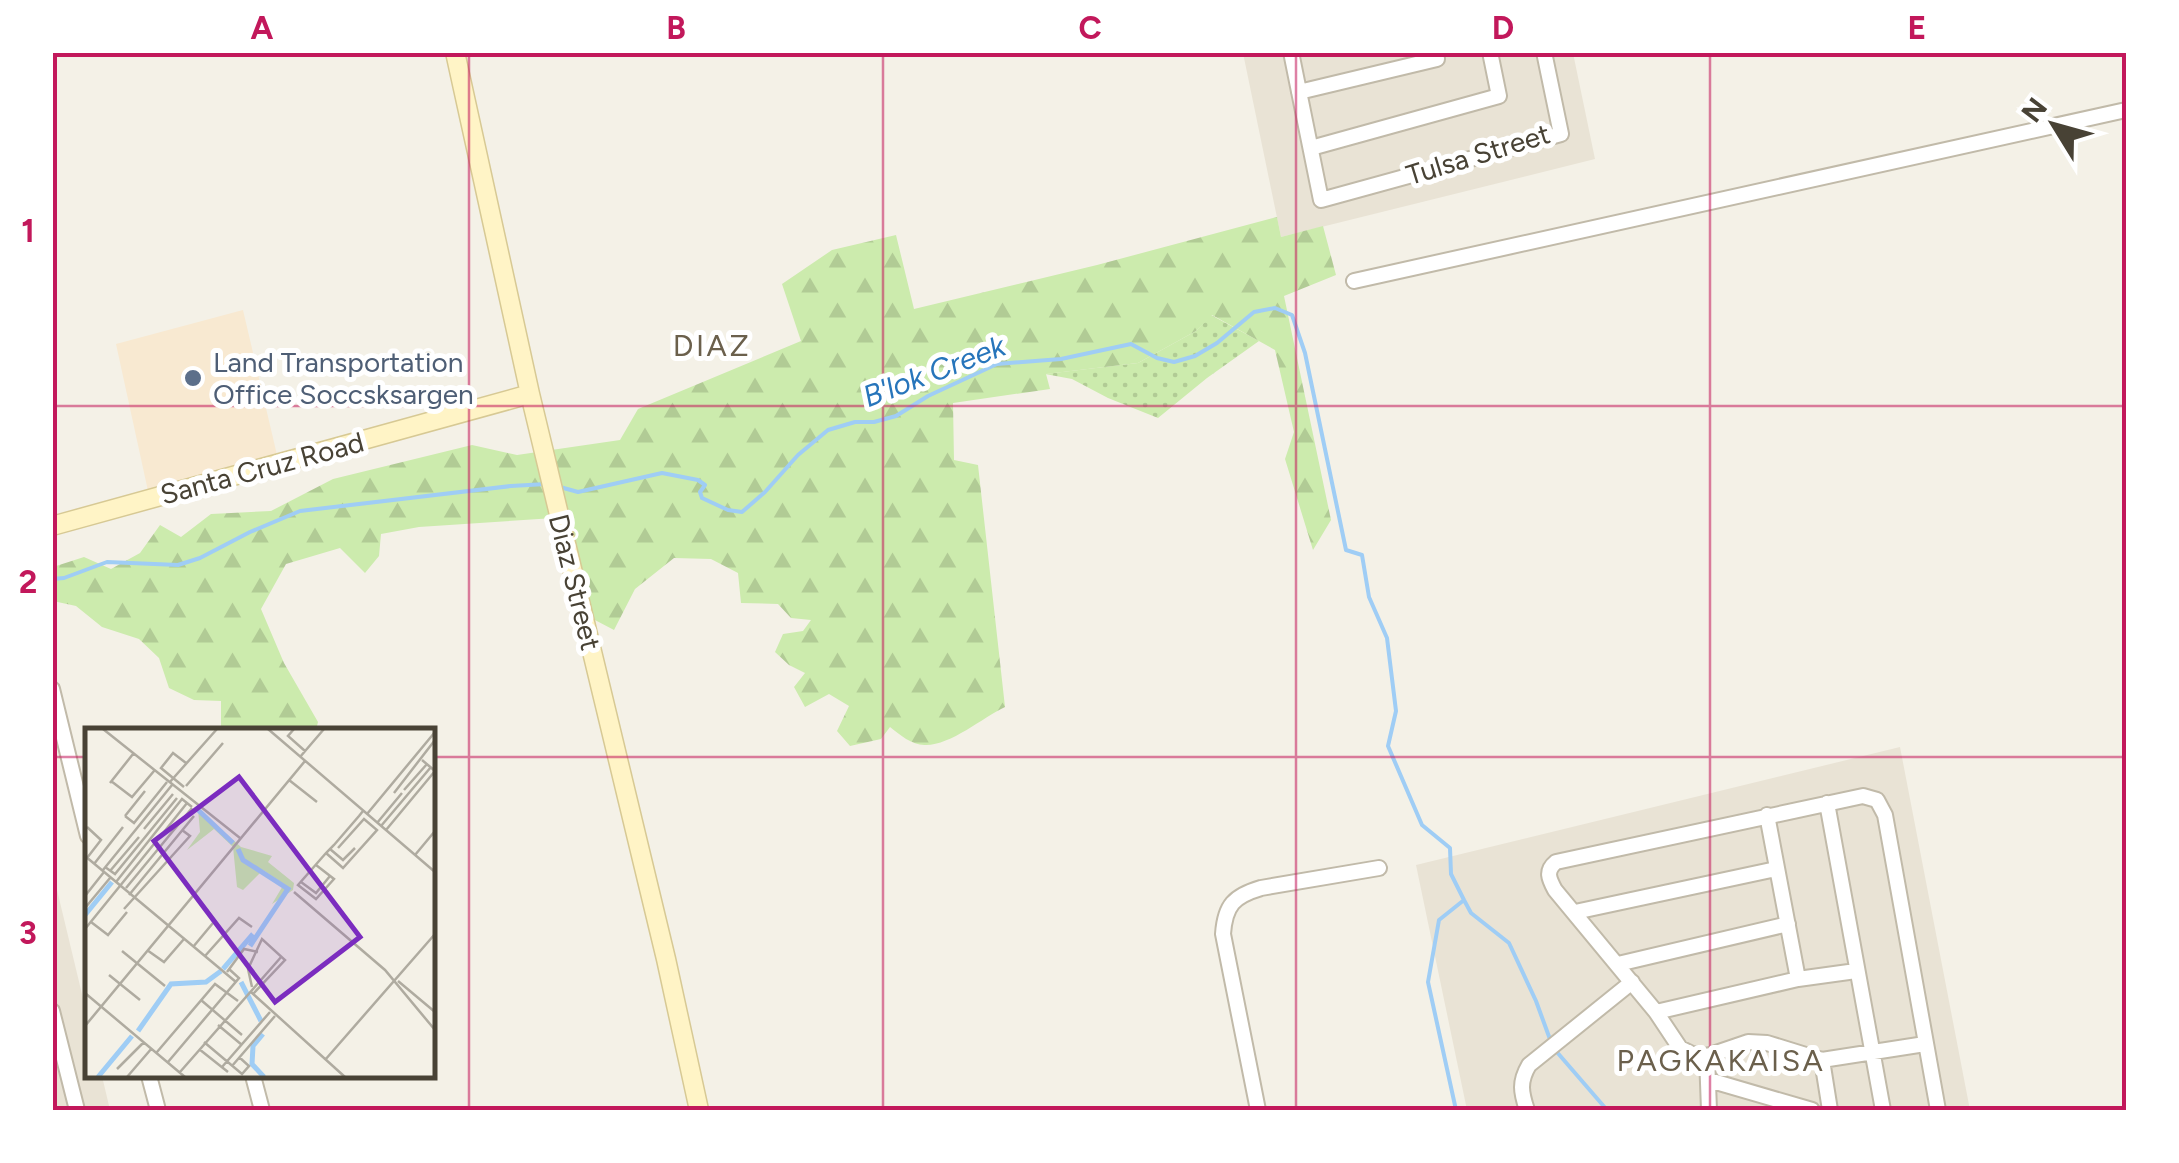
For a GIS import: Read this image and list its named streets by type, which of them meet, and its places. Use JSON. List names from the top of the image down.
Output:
{
  "streets": {
    "main road": ["Santa Cruz Road", "Diaz Street"],
    "street": ["Tulsa Street"]
  },
  "crossings": [
    ["Santa Cruz Road", "Diaz Street"]
  ],
  "districts": ["DIAZ", "PAGKAKAISA"],
  "water": ["B'lok Creek"],
  "places": ["Land Transportation Office Soccsksargen"],
  "north": "top left",
  "grid": {
    "columns": [
      "A",
      "B",
      "C",
      "D",
      "E"
    ],
    "rows": ["1", "2", "3"]
  }
}
